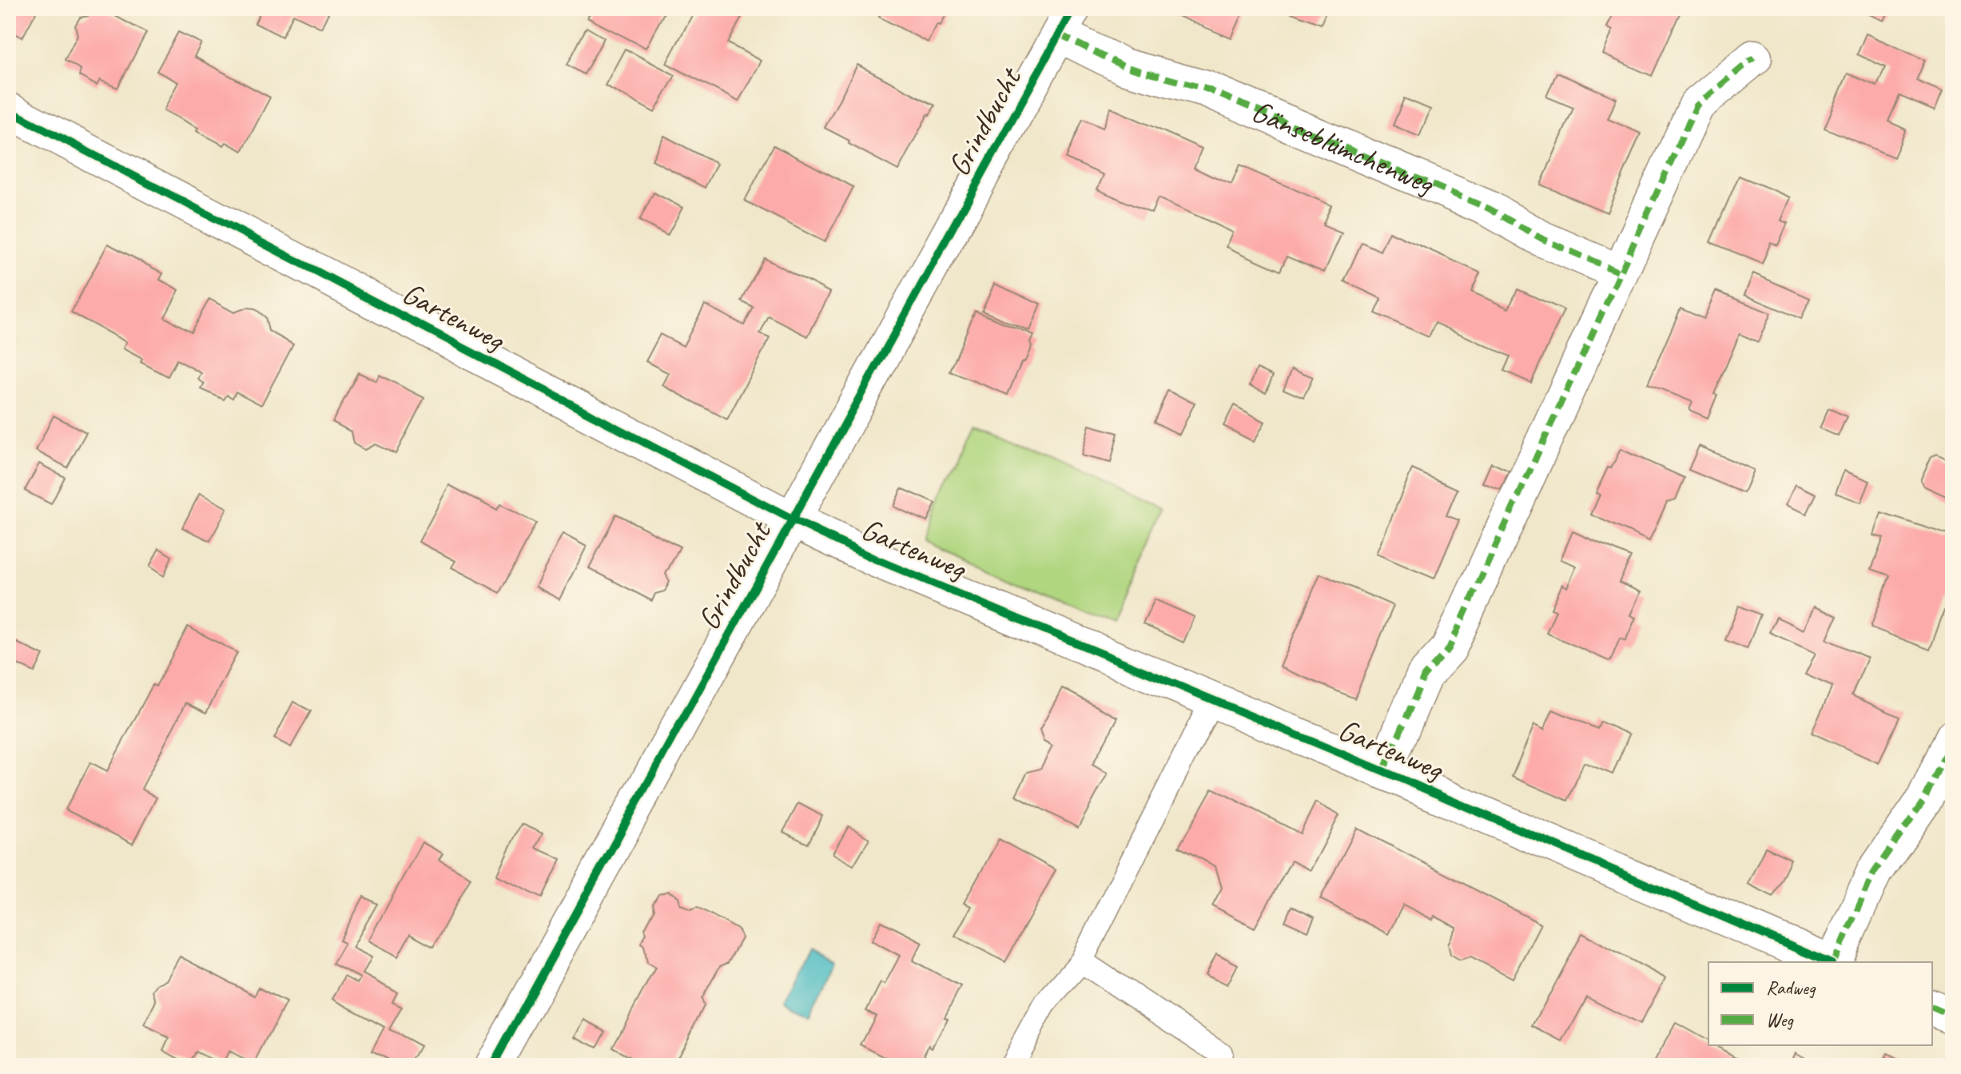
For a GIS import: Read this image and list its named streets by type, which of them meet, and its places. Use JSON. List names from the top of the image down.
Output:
{
  "streets": {
    "street": ["Grindbucht", "Gänseblümchenweg", "Gartenweg"]
  },
  "crossings": [
    ["Grindbucht", "Gänseblümchenweg"],
    ["Grindbucht", "Gartenweg"]
  ],
  "legend": ["Radweg", "Weg"]
}
